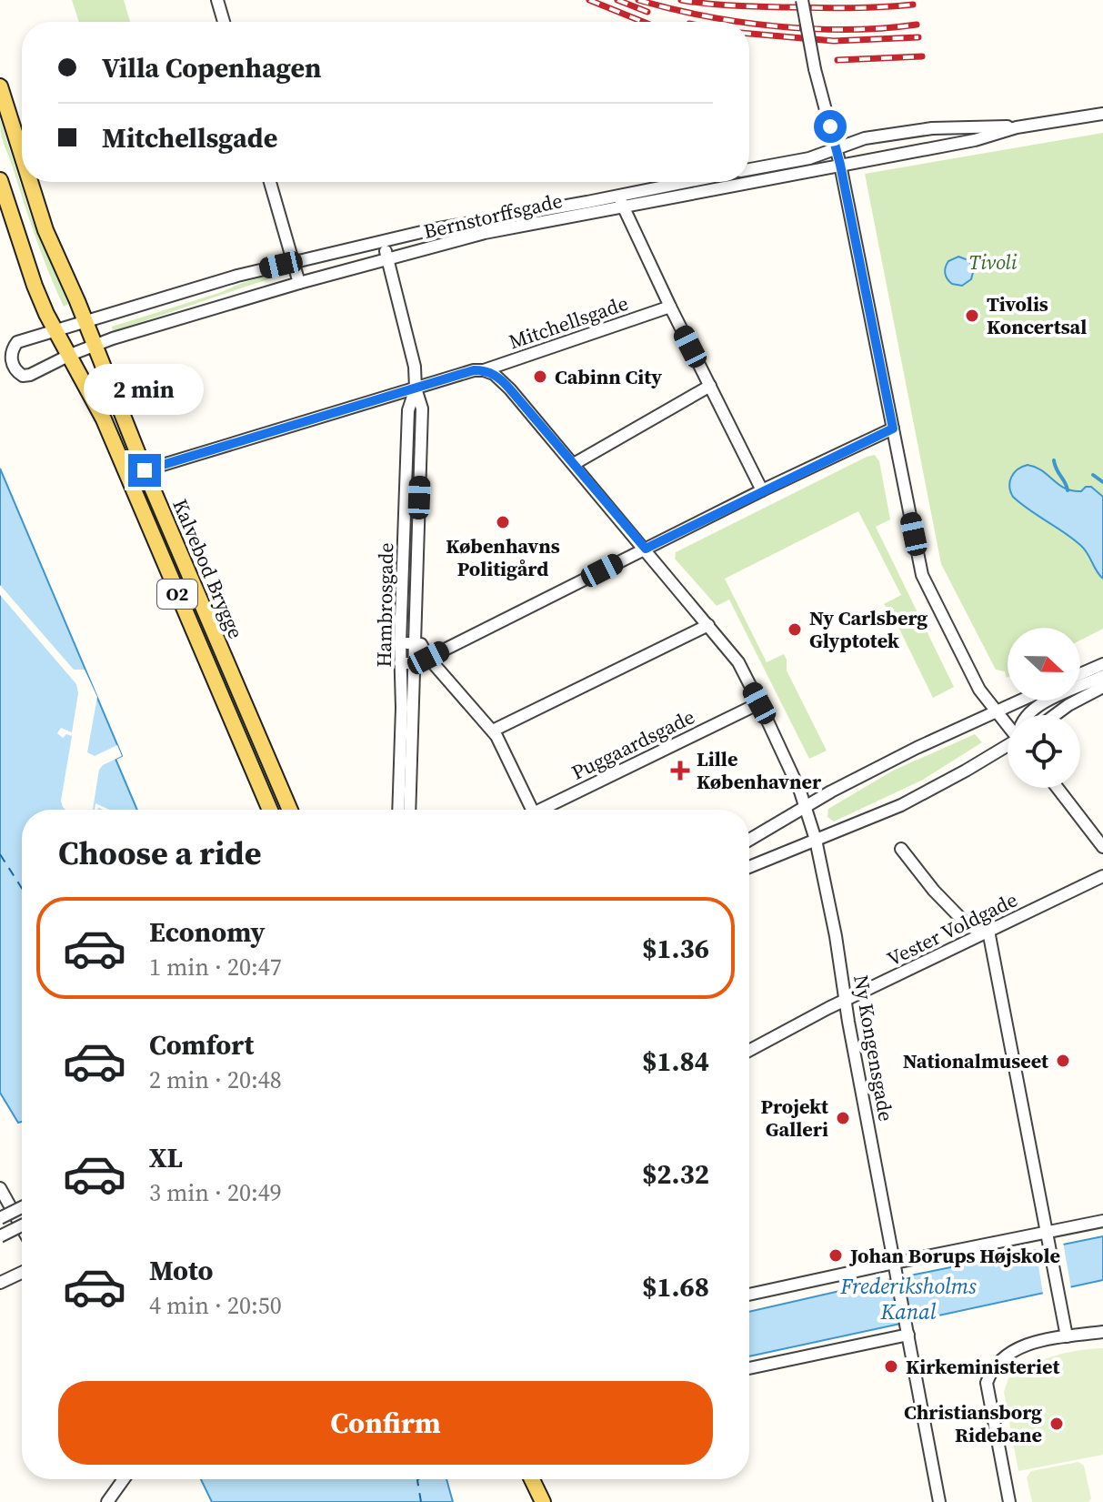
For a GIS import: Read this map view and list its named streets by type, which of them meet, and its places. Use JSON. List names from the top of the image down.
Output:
{
  "streets": {
    "main road": ["Kalvebod Brygge", "O2"],
    "street": [
      "Bernstorffsgade",
      "Mitchellsgade",
      "Hambrosgade",
      "Puggaardsgade",
      "Vester Voldgade",
      "Ny Kongensgade"
    ]
  },
  "crossings": [
    ["Bernstorffsgade", "Kalvebod Brygge"],
    ["Mitchellsgade", "Kalvebod Brygge"],
    ["Mitchellsgade", "Hambrosgade"],
    ["Mitchellsgade", "Ny Kongensgade"],
    ["Puggaardsgade", "Ny Kongensgade"],
    ["Vester Voldgade", "Ny Kongensgade"]
  ],
  "water": ["Frederiksholms Kanal"],
  "parks": ["Tivoli"],
  "places": {
    "other": [
      "Tivolis Koncertsal",
      "Cabinn City",
      "Københavns Politigård",
      "Ny Carlsberg Glyptotek",
      "Nationalmuseet",
      "Projekt Galleri",
      "Johan Borups Højskole",
      "Kirkeministeriet",
      "Christiansborg Ridebane"
    ],
    "health": ["Lille Københavner"]
  },
  "north": "right",
  "page": {
    "banner": ["Villa Copenhagen", "Mitchellsgade"],
    "bubble": "2 min",
    "heading": "Choose a ride",
    "list": [
      {
        "name": "Economy",
        "note": "1 min · 20:47",
        "value": "$1.36"
      },
      {
        "name": "Comfort",
        "note": "2 min · 20:48",
        "value": "$1.84"
      },
      {
        "name": "XL",
        "note": "3 min · 20:49",
        "value": "$2.32"
      },
      {
        "name": "Moto",
        "note": "4 min · 20:50",
        "value": "$1.68"
      }
    ],
    "buttons": "Confirm"
  }
}
